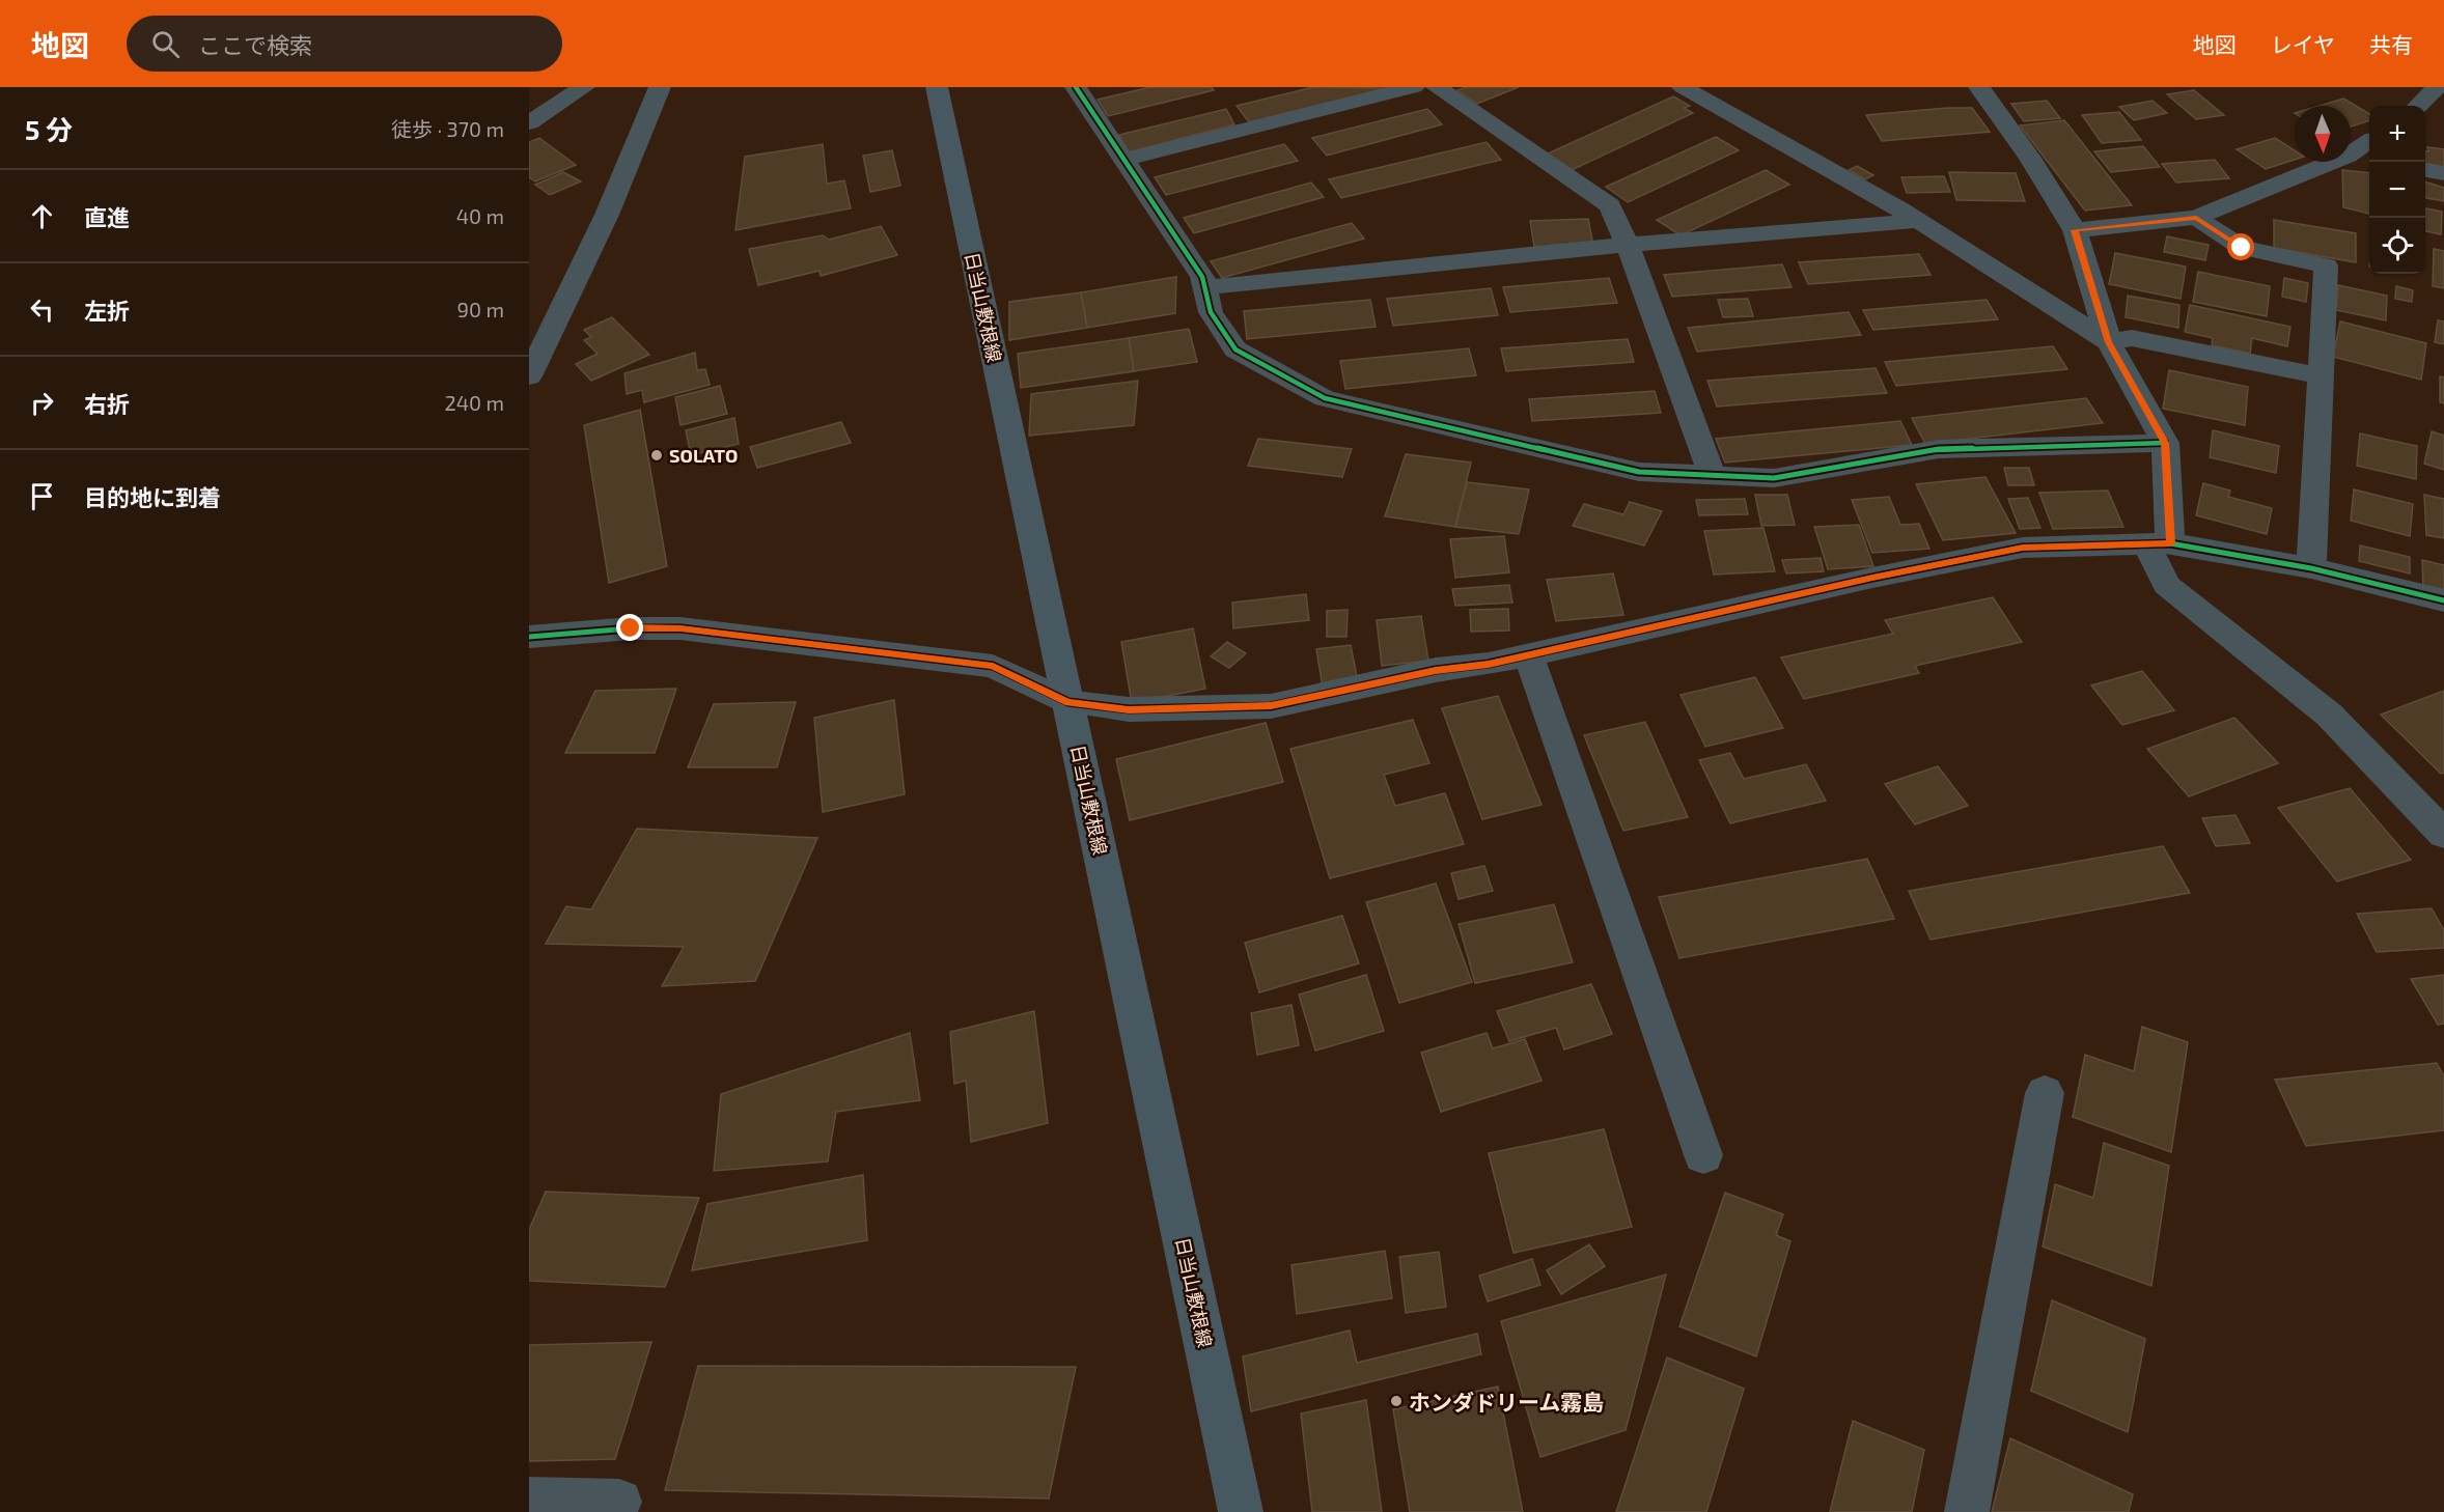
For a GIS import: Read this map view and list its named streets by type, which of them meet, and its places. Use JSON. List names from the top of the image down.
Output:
{
  "streets": {
    "main road": ["日当山敷根線"]
  },
  "places": ["SOLATO", "ホンダドリーム霧島"],
  "north": "bottom",
  "page": {
    "header": "地図",
    "search": "ここで検索",
    "nav": ["地図", "レイヤ", "共有"],
    "heading": ["5 分", "徒歩 · 370 m"],
    "map_buttons": ["+", "−"],
    "list": [
      ["直進", "40 m"],
      ["左折", "90 m"],
      ["右折", "240 m"],
      "目的地に到着"
    ]
  }
}
